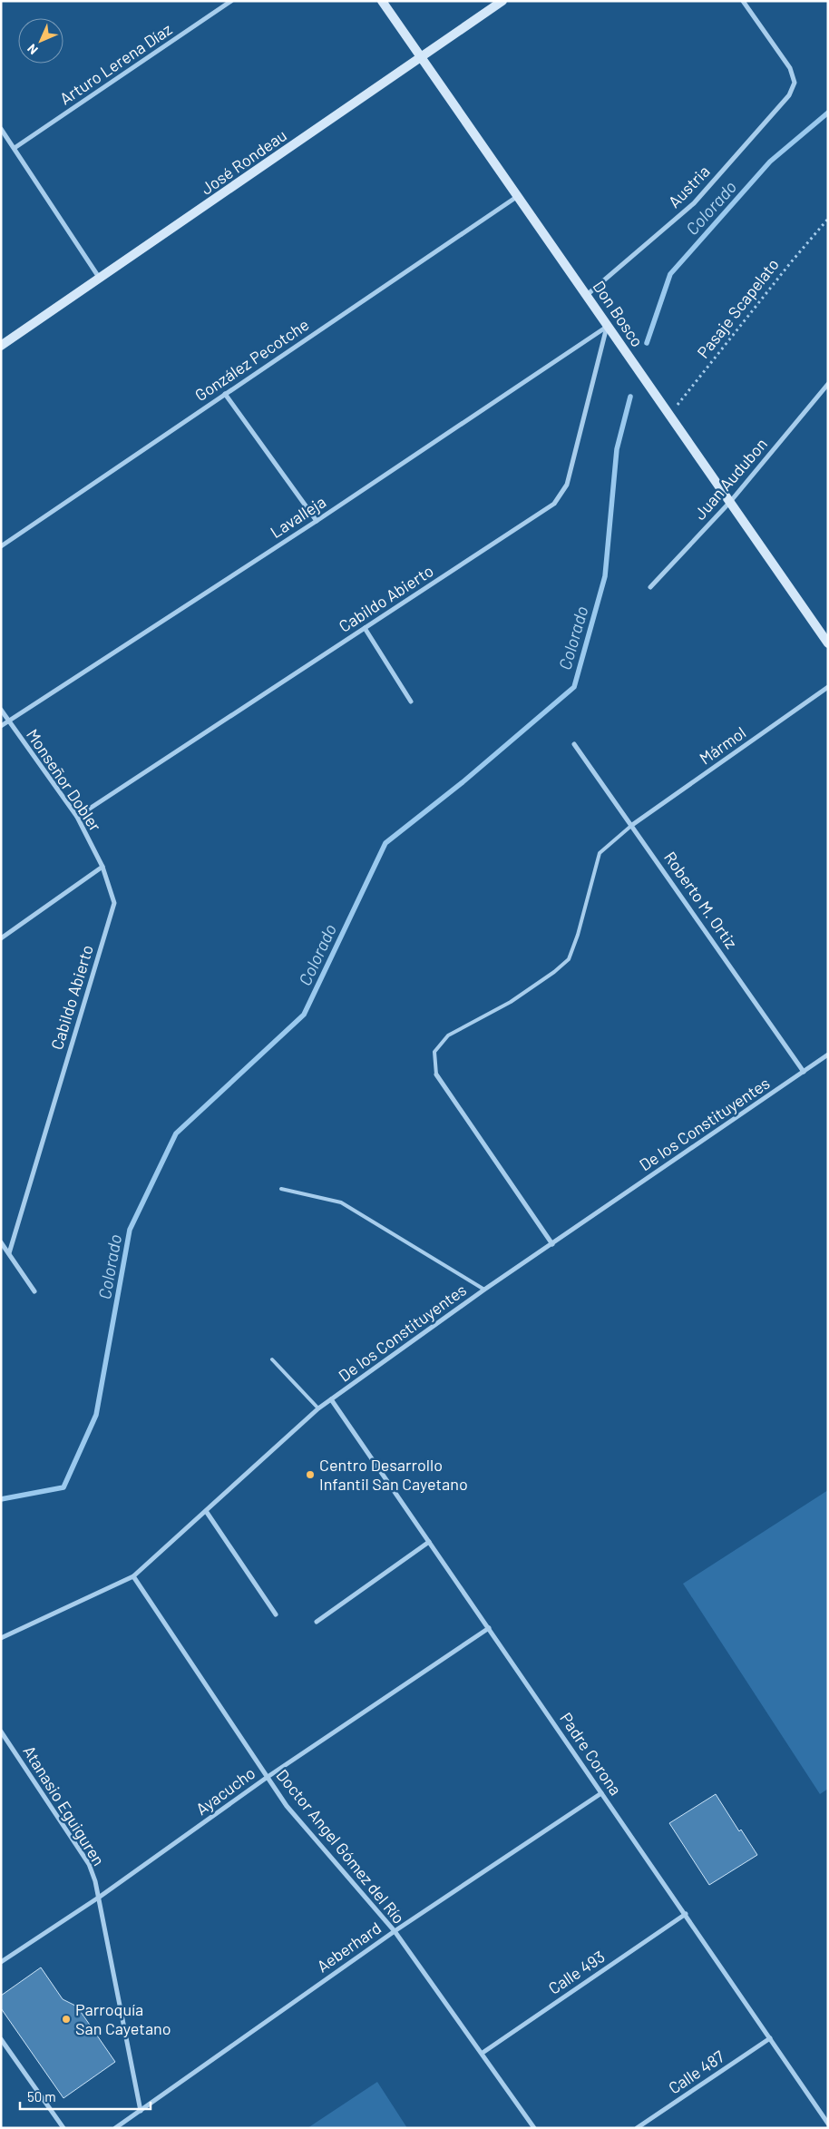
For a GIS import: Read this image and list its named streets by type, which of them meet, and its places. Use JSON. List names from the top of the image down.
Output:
{
  "streets": {
    "main road": ["José Rondeau", "Don Bosco"],
    "street": [
      "Arturo Lerena Díaz",
      "Austria",
      "González Pecotche",
      "Juan Audubon",
      "Lavalleja",
      "Cabildo Abierto",
      "Mármol",
      "Monseñor Dobler",
      "Roberto M. Ortiz",
      "De los Constituyentes",
      "Padre Corona",
      "Ayacucho",
      "Atanasio Eguiguren",
      "Doctor Angel Gómez del Río",
      "Aeberhard",
      "Calle 493",
      "Calle 487"
    ],
    "path": ["Pasaje Scapelato"]
  },
  "crossings": [
    ["José Rondeau", "Don Bosco"],
    ["Austria", "Don Bosco"],
    ["Pasaje Scapelato", "Don Bosco"],
    ["Don Bosco", "González Pecotche"],
    ["Don Bosco", "Juan Audubon"],
    ["Don Bosco", "Lavalleja"],
    ["Don Bosco", "Cabildo Abierto"],
    ["Lavalleja", "Cabildo Abierto"],
    ["Lavalleja", "Monseñor Dobler"],
    ["Cabildo Abierto", "Monseñor Dobler"],
    ["Mármol", "Roberto M. Ortiz"],
    ["Roberto M. Ortiz", "De los Constituyentes"],
    ["De los Constituyentes", "Padre Corona"],
    ["De los Constituyentes", "Doctor Angel Gómez del Río"],
    ["Padre Corona", "Ayacucho"],
    ["Padre Corona", "Aeberhard"],
    ["Padre Corona", "Calle 493"],
    ["Padre Corona", "Calle 487"],
    ["Ayacucho", "Atanasio Eguiguren"],
    ["Ayacucho", "Doctor Angel Gómez del Río"],
    ["Atanasio Eguiguren", "Aeberhard"],
    ["Doctor Angel Gómez del Río", "Aeberhard"],
    ["Doctor Angel Gómez del Río", "Calle 493"]
  ],
  "water": ["Colorado"],
  "places": ["Centro Desarrollo Infantil San Cayetano", "Parroquía San Cayetano"],
  "scale_bar": "50 m",
  "north": "bottom left"
}
